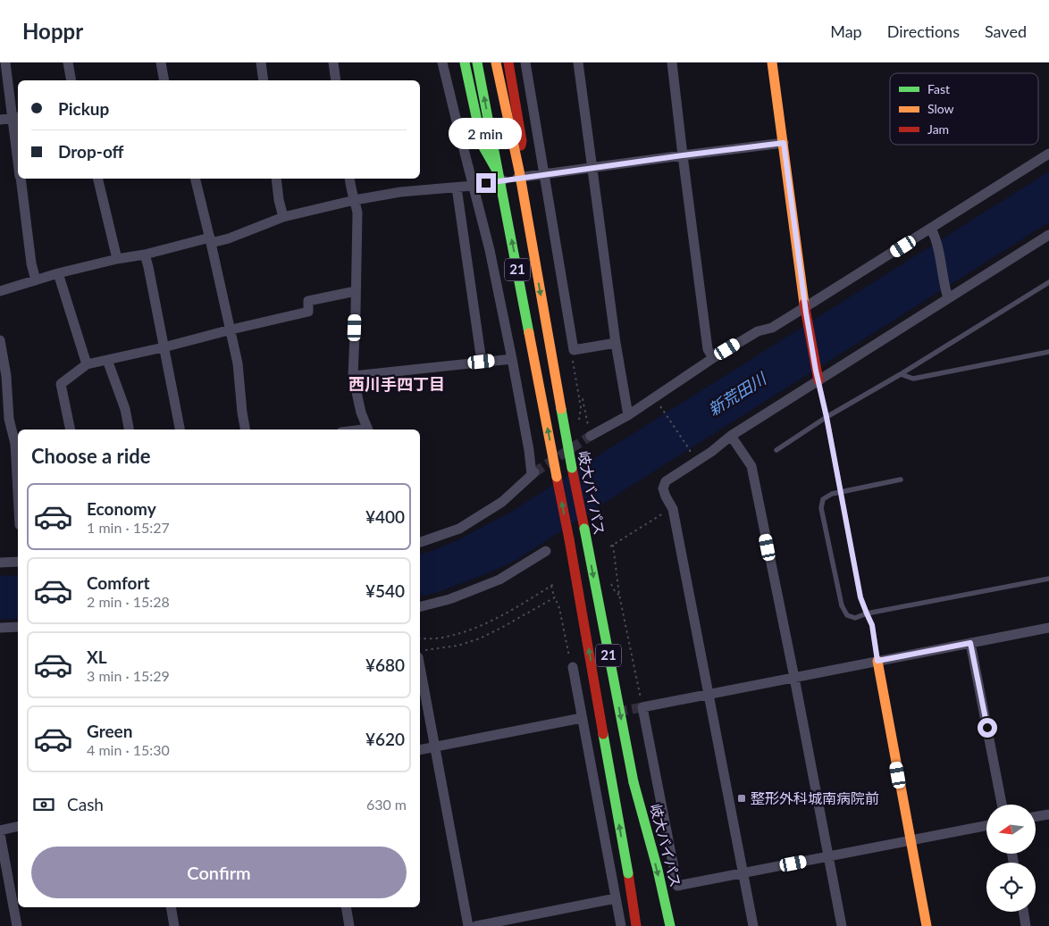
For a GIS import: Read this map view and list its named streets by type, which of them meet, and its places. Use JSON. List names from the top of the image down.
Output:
{
  "streets": {
    "main road": ["21", "岐大バイパス"]
  },
  "crossings": [
    ["21", "岐大バイパス"]
  ],
  "districts": ["西川手四丁目"],
  "water": ["新荒田川"],
  "places": {
    "transit": ["整形外科城南病院前"]
  },
  "legend": ["Fast", "Slow", "Jam"],
  "north": "left",
  "page": {
    "header": "Hoppr",
    "nav": ["Map", "Directions", "Saved"],
    "banner": ["Pickup", "Drop-off"],
    "bubble": "2 min",
    "heading": "Choose a ride",
    "list": [
      {
        "name": "Economy",
        "note": "1 min · 15:27",
        "value": "¥400"
      },
      {
        "name": "Comfort",
        "note": "2 min · 15:28",
        "value": "¥540"
      },
      {
        "name": "XL",
        "note": "3 min · 15:29",
        "value": "¥680"
      },
      {
        "name": "Green",
        "note": "4 min · 15:30",
        "value": "¥620"
      }
    ],
    "pay": ["Cash", "630 m"],
    "buttons": "Confirm"
  }
}
